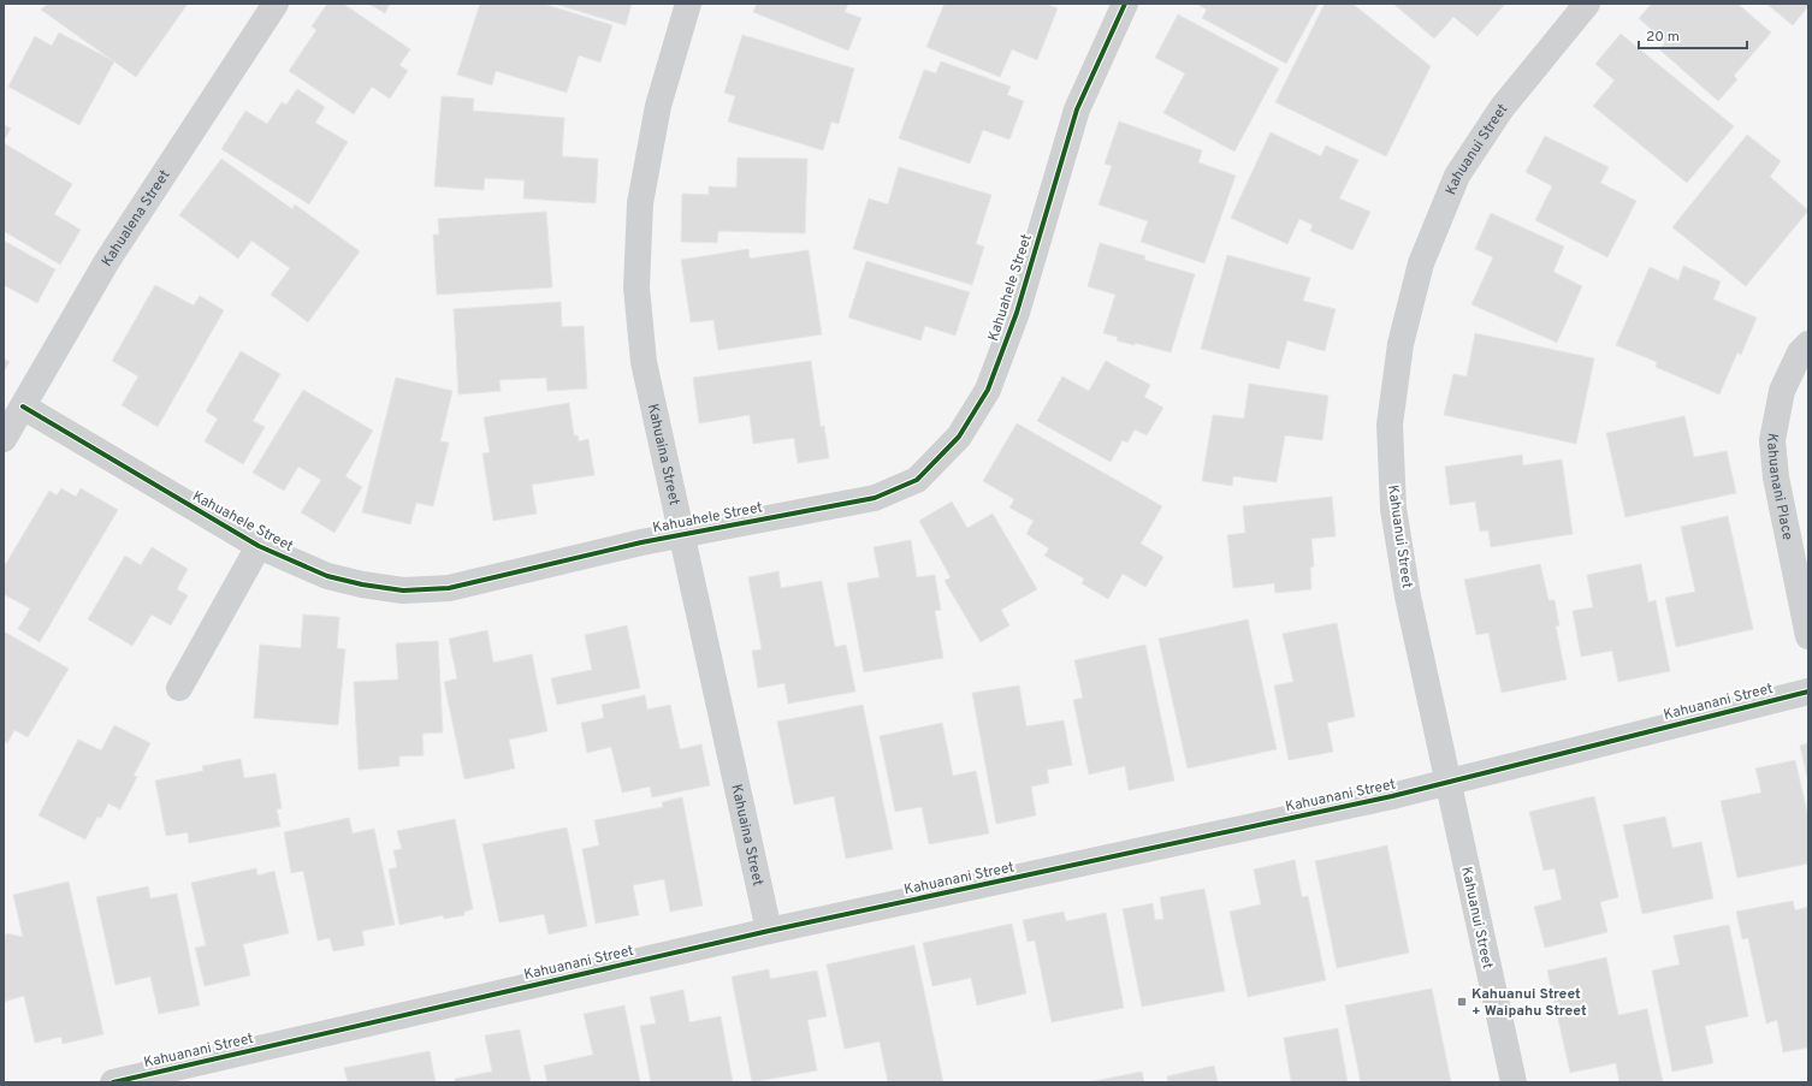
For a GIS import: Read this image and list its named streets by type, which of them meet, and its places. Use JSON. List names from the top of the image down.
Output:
{
  "streets": {
    "street": [
      "Kahuanui Street",
      "Kahualena Street",
      "Kahuahele Street",
      "Kahuaina Street",
      "Kahuanani Place",
      "Kahuanani Street"
    ]
  },
  "crossings": [
    ["Kahuanui Street", "Kahuanani Street"],
    ["Kahualena Street", "Kahuahele Street"],
    ["Kahuahele Street", "Kahuaina Street"],
    ["Kahuaina Street", "Kahuanani Street"]
  ],
  "places": {
    "transit": ["Kahuanui Street + Waipahu Street"]
  },
  "scale_bar": "20 m"
}
